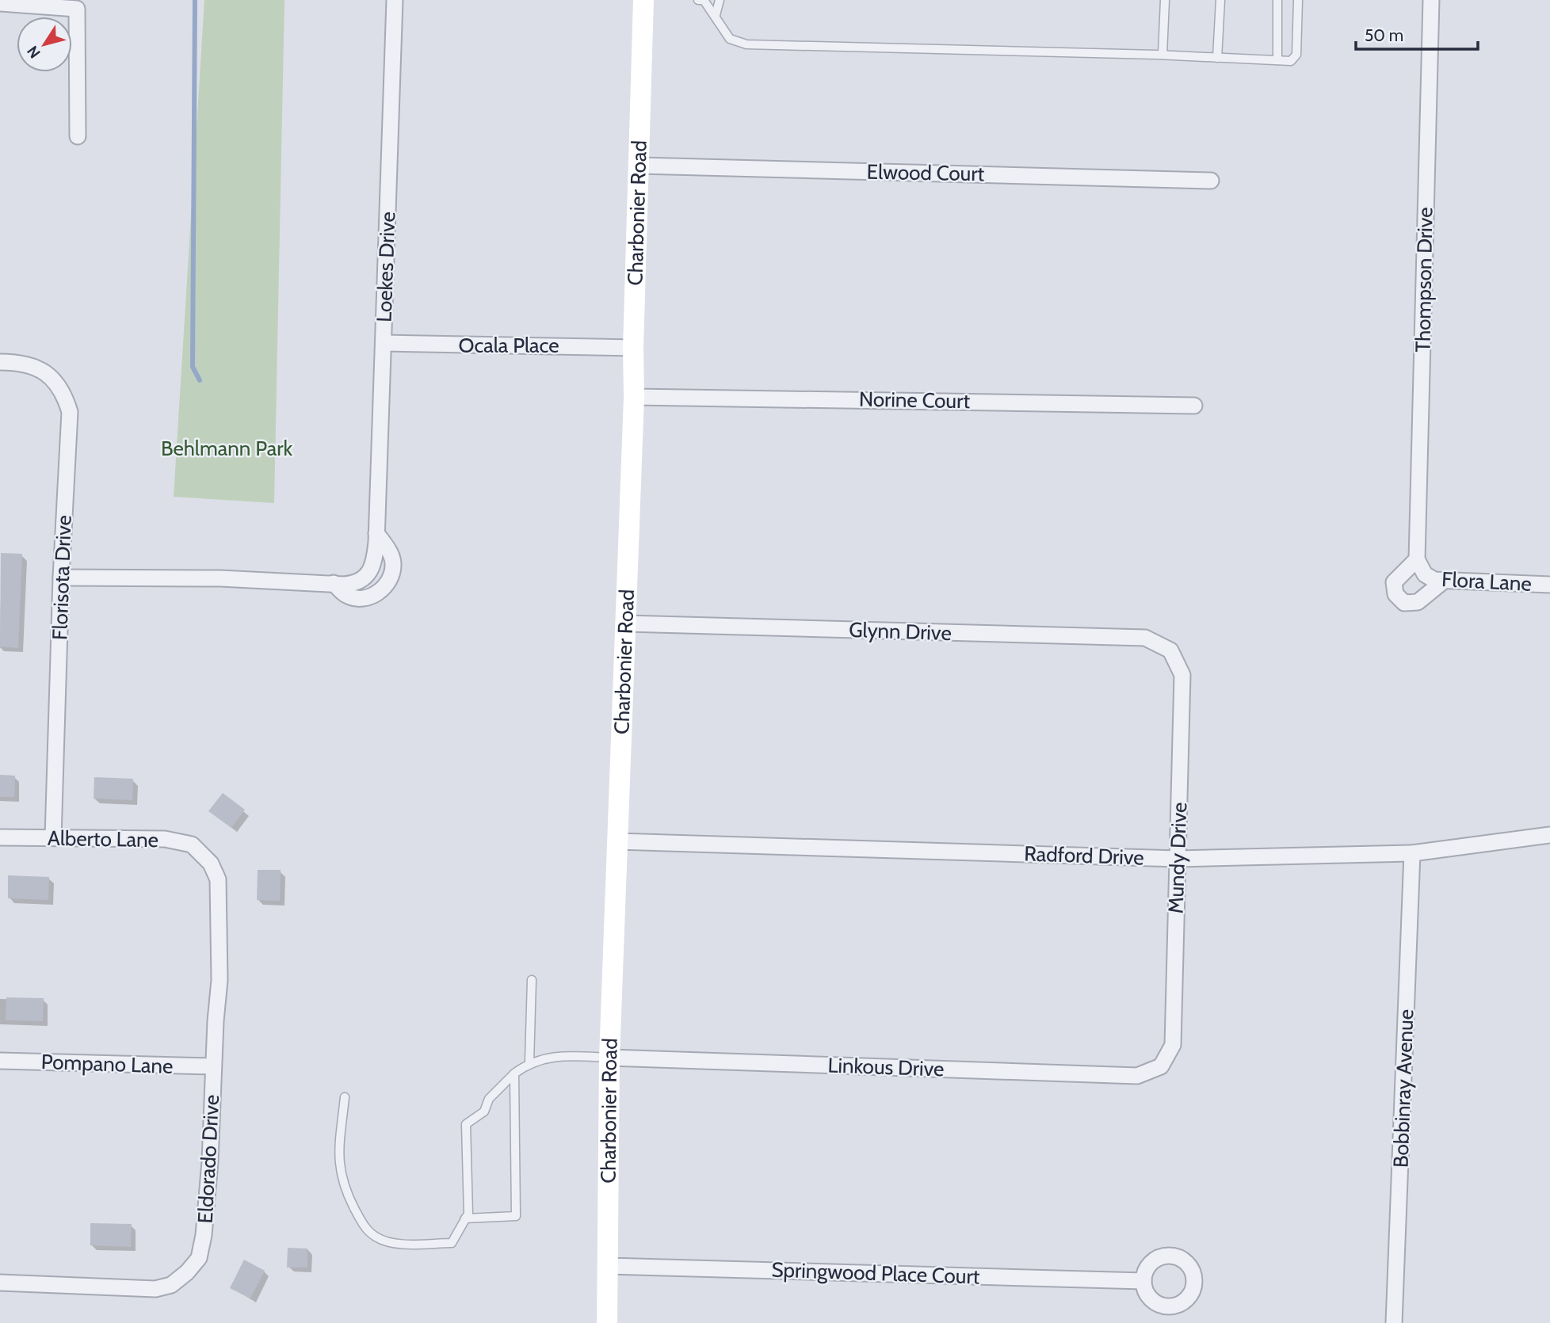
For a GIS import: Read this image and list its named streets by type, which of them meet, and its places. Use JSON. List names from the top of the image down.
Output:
{
  "streets": {
    "main road": ["Charbonier Road"],
    "street": [
      "Elwood Court",
      "Loekes Drive",
      "Thompson Drive",
      "Ocala Place",
      "Norine Court",
      "Florisota Drive",
      "Flora Lane",
      "Glynn Drive",
      "Alberto Lane",
      "Radford Drive",
      "Mundy Drive",
      "Pompano Lane",
      "Linkous Drive",
      "Bobbinray Avenue",
      "Eldorado Drive",
      "Springwood Place Court"
    ]
  },
  "crossings": [
    ["Elwood Court", "Charbonier Road"],
    ["Charbonier Road", "Ocala Place"],
    ["Charbonier Road", "Norine Court"],
    ["Charbonier Road", "Glynn Drive"],
    ["Charbonier Road", "Radford Drive"],
    ["Charbonier Road", "Linkous Drive"],
    ["Charbonier Road", "Springwood Place Court"],
    ["Loekes Drive", "Ocala Place"],
    ["Loekes Drive", "Florisota Drive"],
    ["Thompson Drive", "Flora Lane"],
    ["Florisota Drive", "Alberto Lane"],
    ["Glynn Drive", "Mundy Drive"],
    ["Alberto Lane", "Eldorado Drive"],
    ["Radford Drive", "Mundy Drive"],
    ["Radford Drive", "Bobbinray Avenue"],
    ["Mundy Drive", "Linkous Drive"],
    ["Pompano Lane", "Eldorado Drive"]
  ],
  "parks": ["Behlmann Park"],
  "scale_bar": "50 m",
  "north": "bottom left"
}
